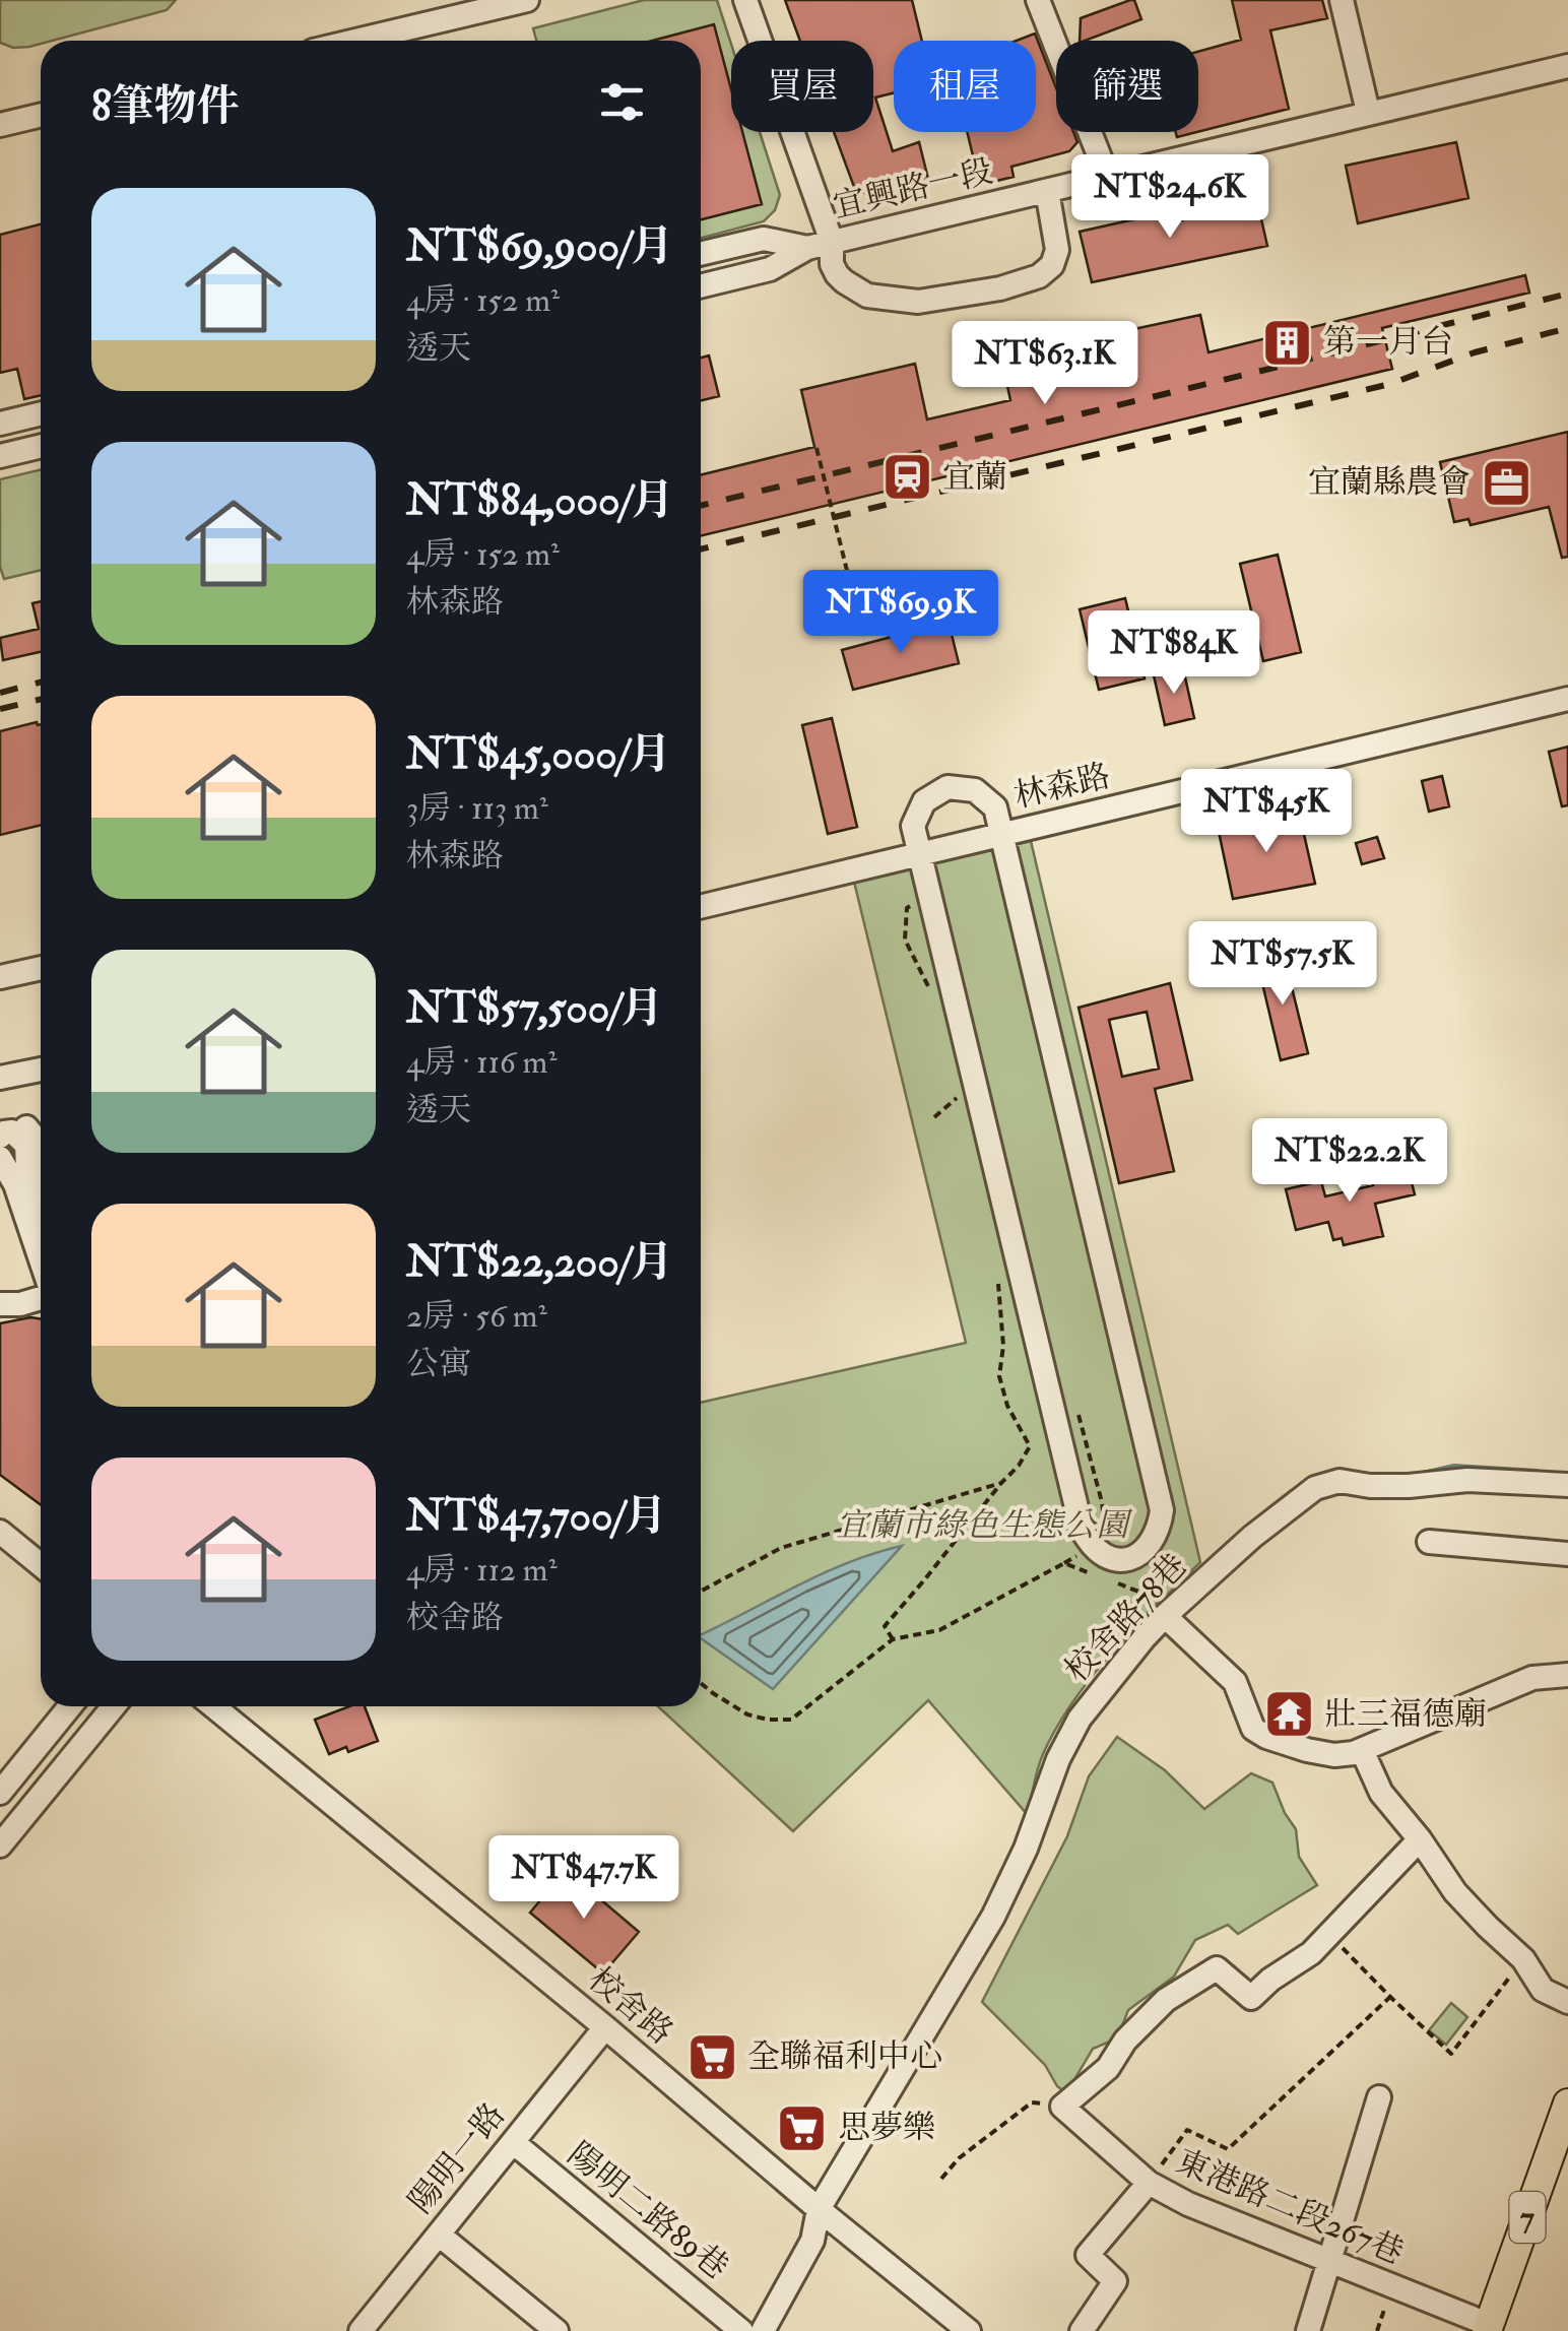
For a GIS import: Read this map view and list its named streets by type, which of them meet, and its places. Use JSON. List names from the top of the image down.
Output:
{
  "streets": {
    "main road": ["7"],
    "street": [
      "宜興路一段",
      "林森路",
      "校舍路78巷",
      "校舍路",
      "陽明一路",
      "東港路二段267巷",
      "陽明二路89巷"
    ]
  },
  "crossings": [
    ["校舍路78巷", "校舍路"],
    ["校舍路", "陽明一路"],
    ["陽明一路", "陽明二路89巷"],
    ["東港路二段267巷", "7"]
  ],
  "parks": ["宜蘭市綠色生態公園"],
  "places": {
    "building": ["第一月台"],
    "station": ["宜蘭"],
    "office": ["宜蘭縣農會"],
    "temple": ["壯三福德廟"],
    "supermarket": ["全聯福利中心", "思夢樂"]
  },
  "page": {
    "chip": ["買屋", "租屋", "篩選"],
    "heading": "8筆物件",
    "price": [
      "NT$24.6K",
      "NT$63.1K",
      "NT$69.9K",
      "NT$84K",
      "NT$45K",
      "NT$57.5K",
      "NT$22.2K",
      "NT$47.7K"
    ],
    "list": [
      {
        "name": "NT$69,900/月",
        "note": "4房 · 152 m² · 透天"
      },
      {
        "name": "NT$84,000/月",
        "note": "4房 · 152 m² · 林森路"
      },
      {
        "name": "NT$45,000/月",
        "note": "3房 · 113 m² · 林森路"
      },
      {
        "name": "NT$57,500/月",
        "note": "4房 · 116 m² · 透天"
      },
      {
        "name": "NT$22,200/月",
        "note": "2房 · 56 m² · 公寓"
      },
      {
        "name": "NT$47,700/月",
        "note": "4房 · 112 m² · 校舍路"
      }
    ]
  }
}
